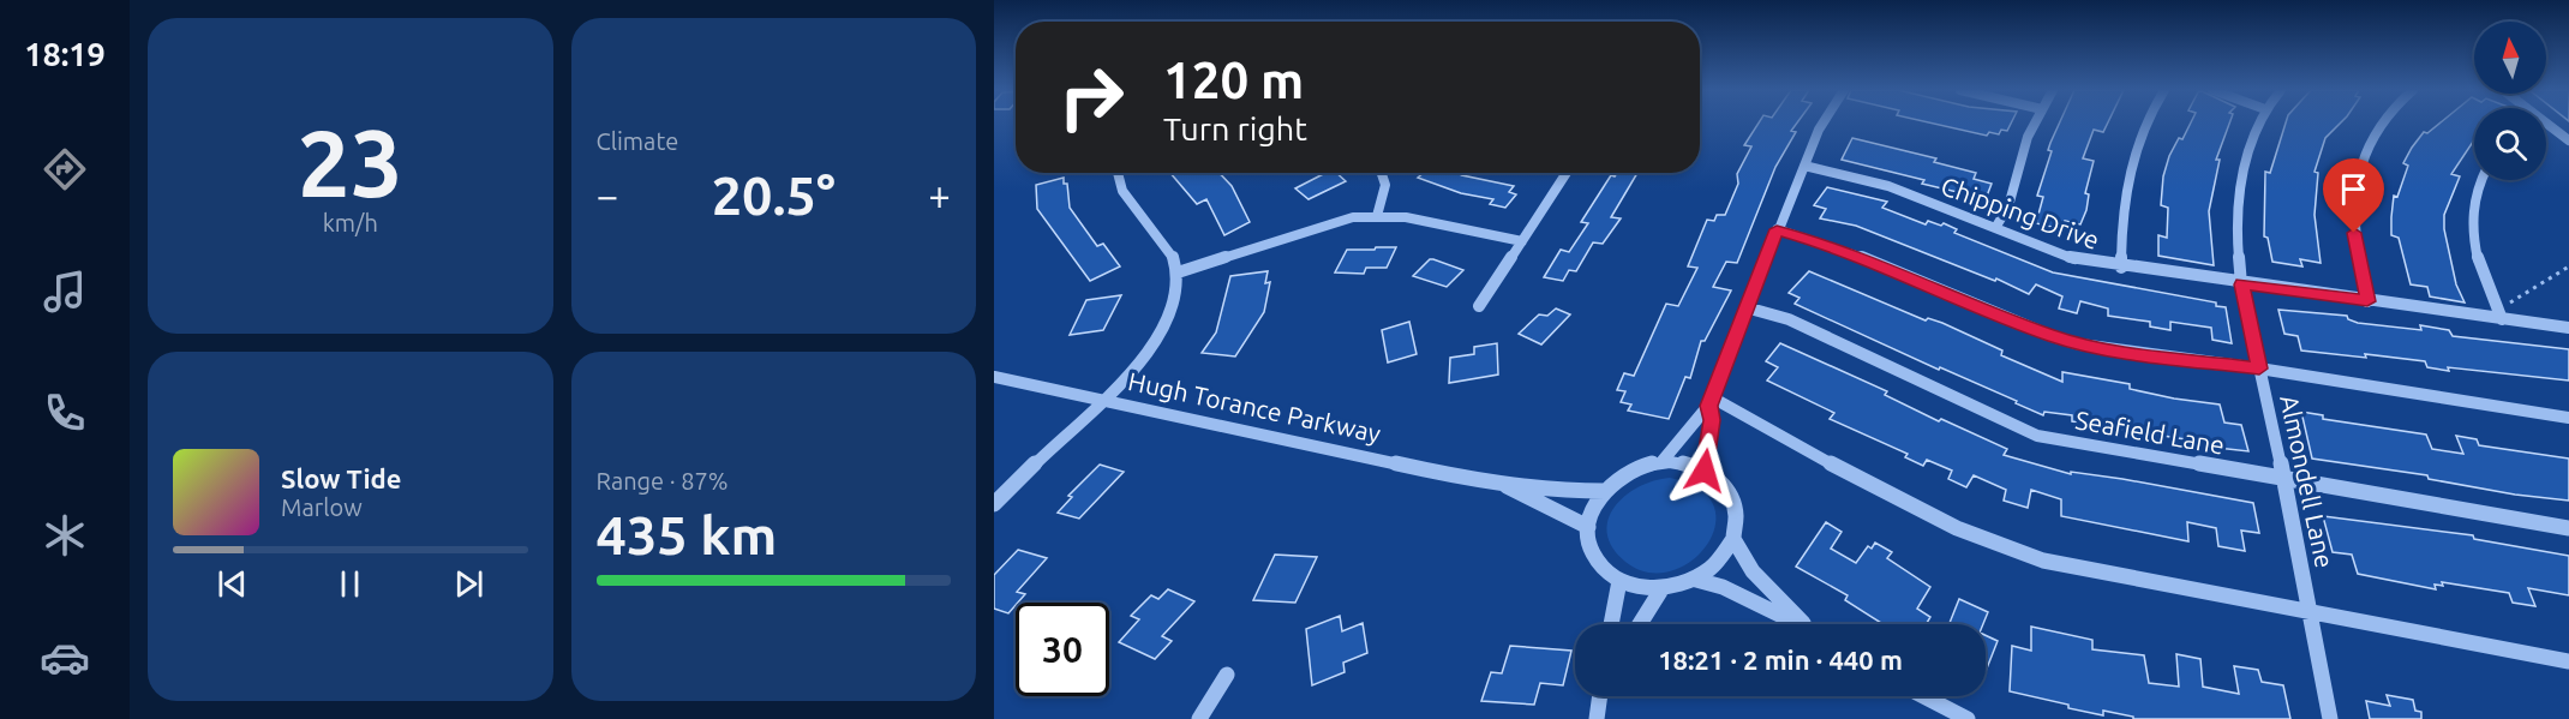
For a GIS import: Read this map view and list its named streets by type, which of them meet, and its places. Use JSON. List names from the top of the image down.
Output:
{
  "streets": {
    "street": [
      "Chipping Drive",
      "Hugh Torance Parkway",
      "Seafield Lane",
      "Almondell Lane"
    ]
  },
  "crossings": [
    ["Chipping Drive", "Almondell Lane"],
    ["Seafield Lane", "Almondell Lane"]
  ],
  "north": "top",
  "page": {
    "tabs": "18:19",
    "tile": [
      ["23", "km/h"],
      "Climate",
      ["Range · 87%", "435 km"]
    ],
    "turn": ["120 m", "Turn right"],
    "heat": ["−", "20.5°", "+"],
    "song": ["Slow Tide", "Marlow"],
    "limit": "30",
    "trip": "18:21 · 2 min · 440 m"
  }
}
